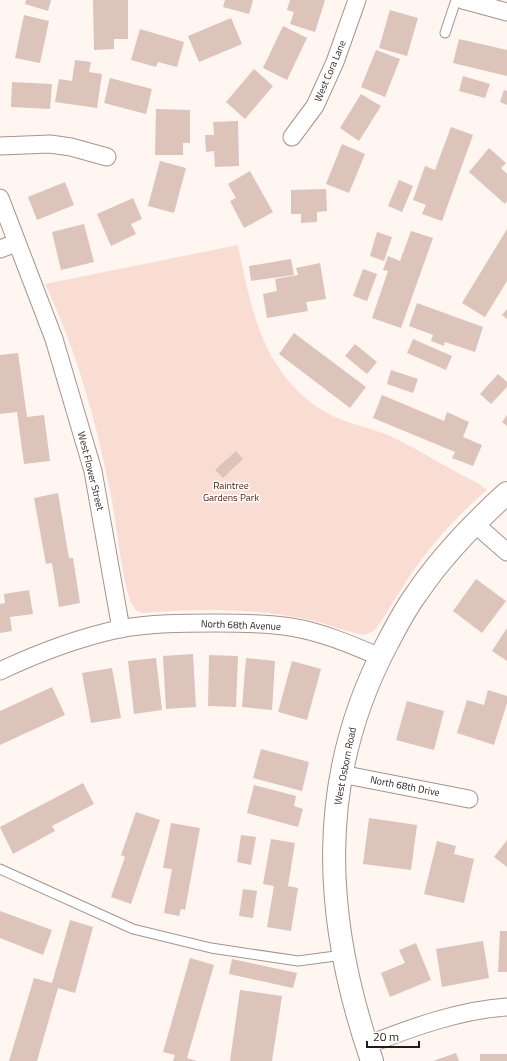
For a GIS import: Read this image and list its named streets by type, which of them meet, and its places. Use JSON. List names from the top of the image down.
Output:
{
  "streets": {
    "street": [
      "West Cora Lane",
      "West Flower Street",
      "North 68th Avenue",
      "West Osborn Road",
      "North 68th Drive"
    ]
  },
  "crossings": [
    ["West Flower Street", "North 68th Avenue"],
    ["North 68th Avenue", "West Osborn Road"],
    ["West Osborn Road", "North 68th Drive"]
  ],
  "parks": ["Raintree Gardens Park"],
  "scale_bar": "20 m"
}
